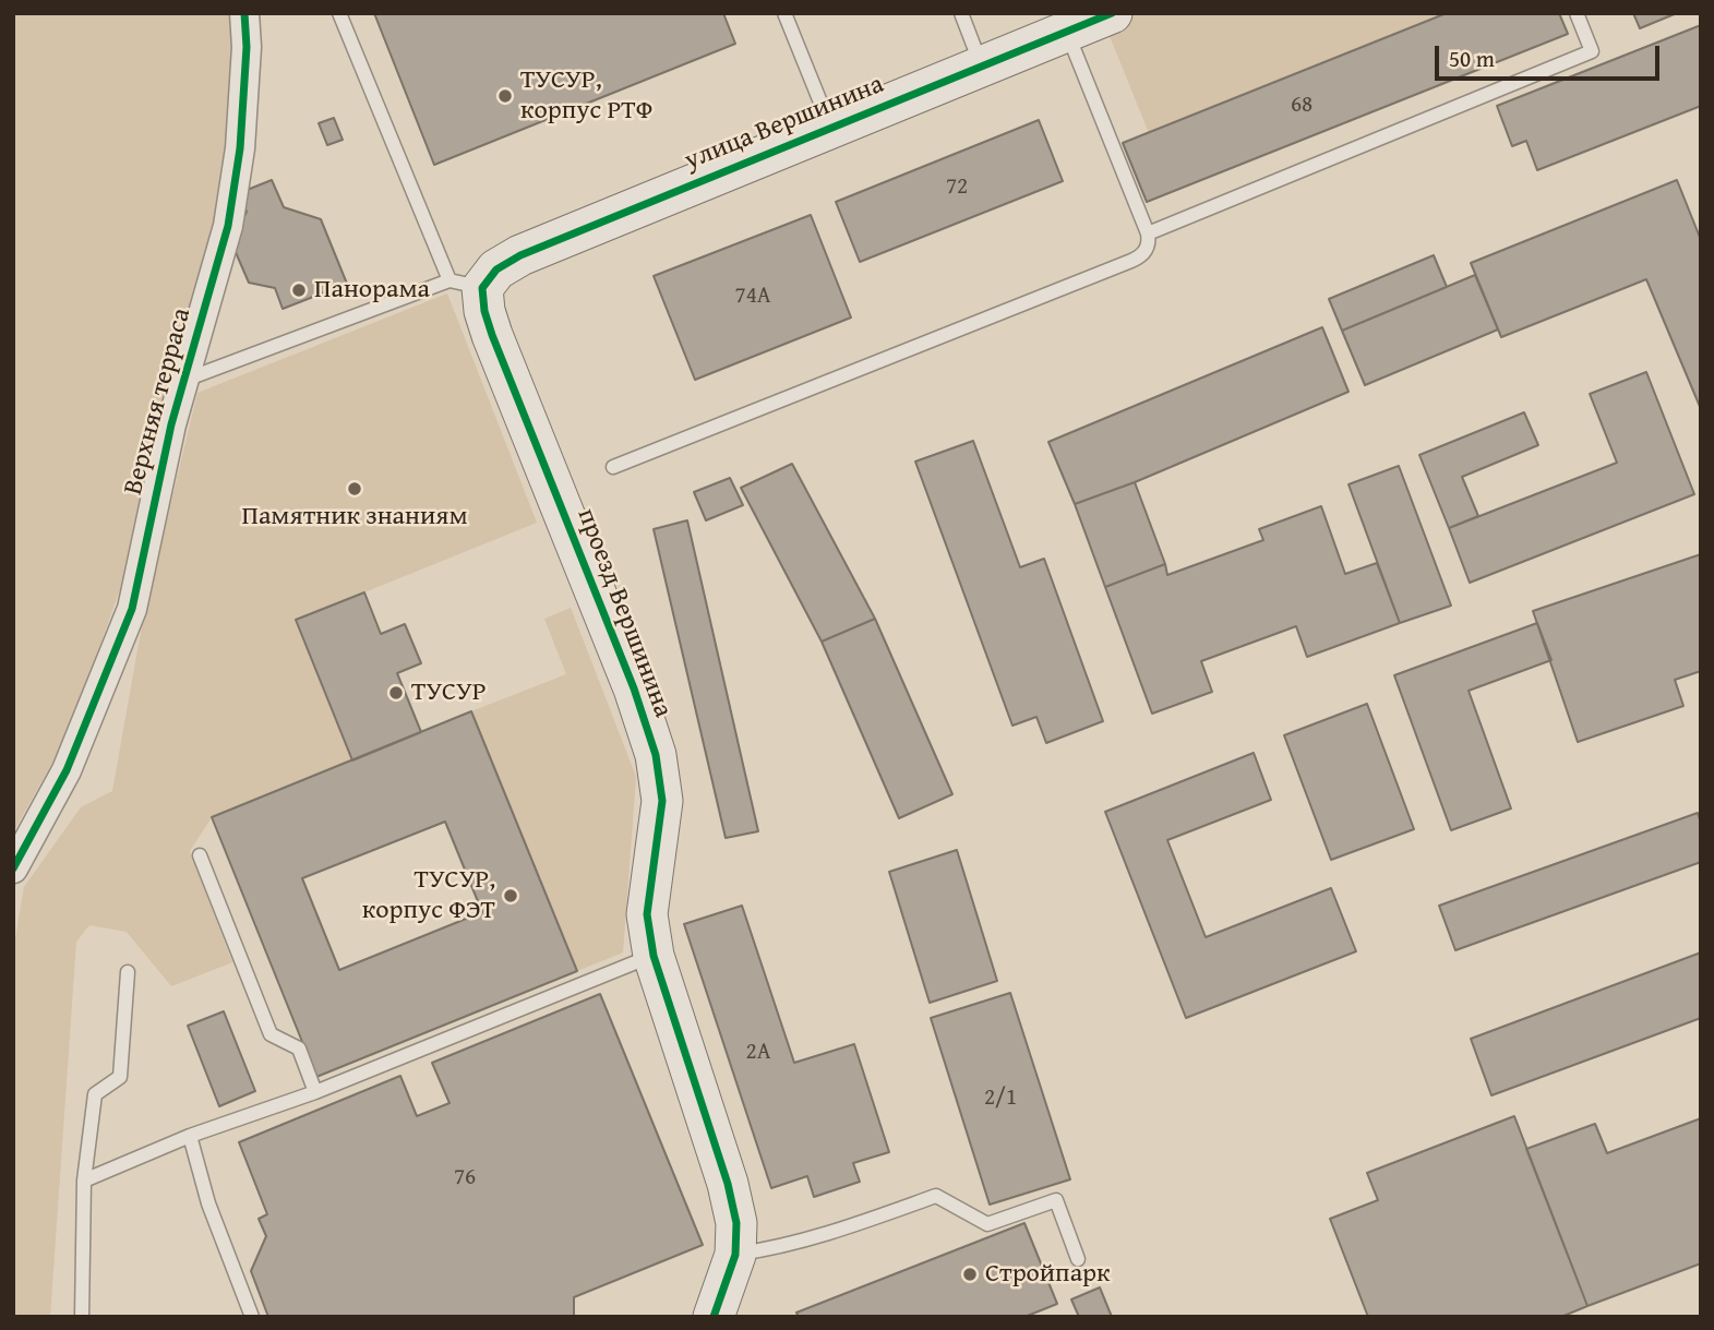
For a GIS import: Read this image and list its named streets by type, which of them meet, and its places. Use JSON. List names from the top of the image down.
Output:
{
  "streets": {
    "street": ["улица Вершинина", "Верхняя терраса", "проезд Вершинина"]
  },
  "crossings": [
    ["улица Вершинина", "проезд Вершинина"]
  ],
  "places": [
    "ТУСУР, корпус РТФ",
    "Панорама",
    "Памятник знаниям",
    "ТУСУР",
    "ТУСУР, корпус ФЭТ",
    "Стройпарк"
  ],
  "house_numbers": [
    "68",
    "72",
    "74А",
    "2А",
    "2/1",
    "76"
  ],
  "scale_bar": "50 m"
}
